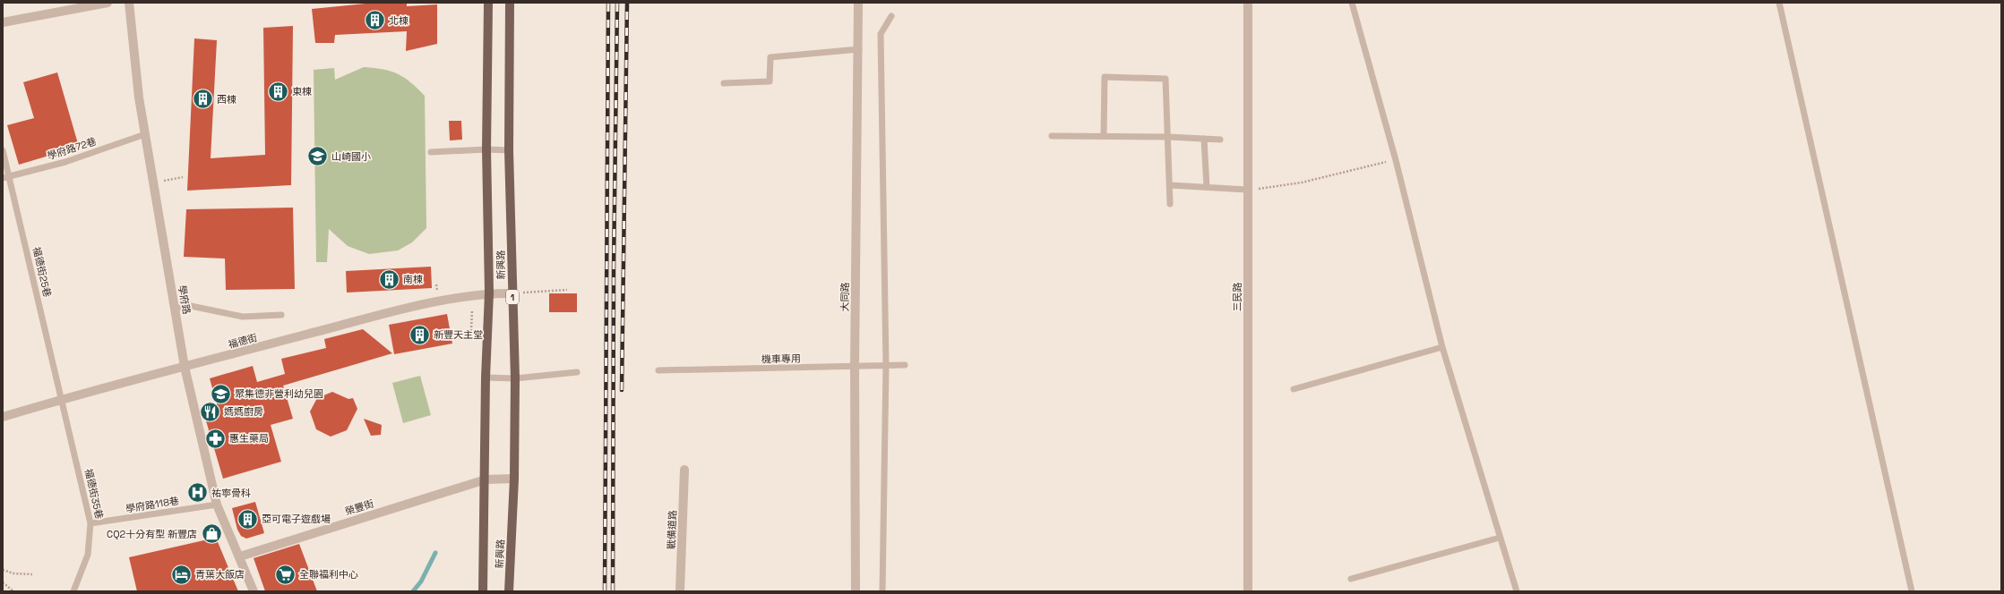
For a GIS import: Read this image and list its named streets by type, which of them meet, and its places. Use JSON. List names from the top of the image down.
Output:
{
  "streets": {
    "main road": ["新興路", "1"],
    "street": [
      "大同路",
      "三民路",
      "學府路",
      "福德街",
      "榮豐街",
      "戰備道路"
    ],
    "lane": [
      "學府路72巷",
      "福德街25巷",
      "機車專用",
      "福德街35巷",
      "學府路118巷"
    ]
  },
  "crossings": [
    ["學府路72巷", "福德街25巷"],
    ["學府路72巷", "學府路"],
    ["新興路", "福德街"],
    ["新興路", "榮豐街"],
    ["福德街25巷", "福德街"],
    ["福德街25巷", "福德街35巷"],
    ["大同路", "機車專用"],
    ["學府路", "福德街"],
    ["學府路", "學府路118巷"],
    ["學府路", "榮豐街"],
    ["福德街", "福德街35巷"],
    ["福德街35巷", "學府路118巷"]
  ],
  "places": {
    "building": [
      "北棟",
      "東棟",
      "西棟",
      "南棟",
      "新豐天主堂",
      "亞可電子遊戲場"
    ],
    "school or university": ["山崎國小", "聚集德非營利幼兒園"],
    "restaurant": ["媽媽廚房"],
    "pharmacy": ["惠生藥局"],
    "hospital": ["祐寧骨科"],
    "shop": ["CQ2十分有型 新豐店"],
    "hotel": ["青葉大飯店"],
    "supermarket": ["全聯福利中心"]
  }
}
